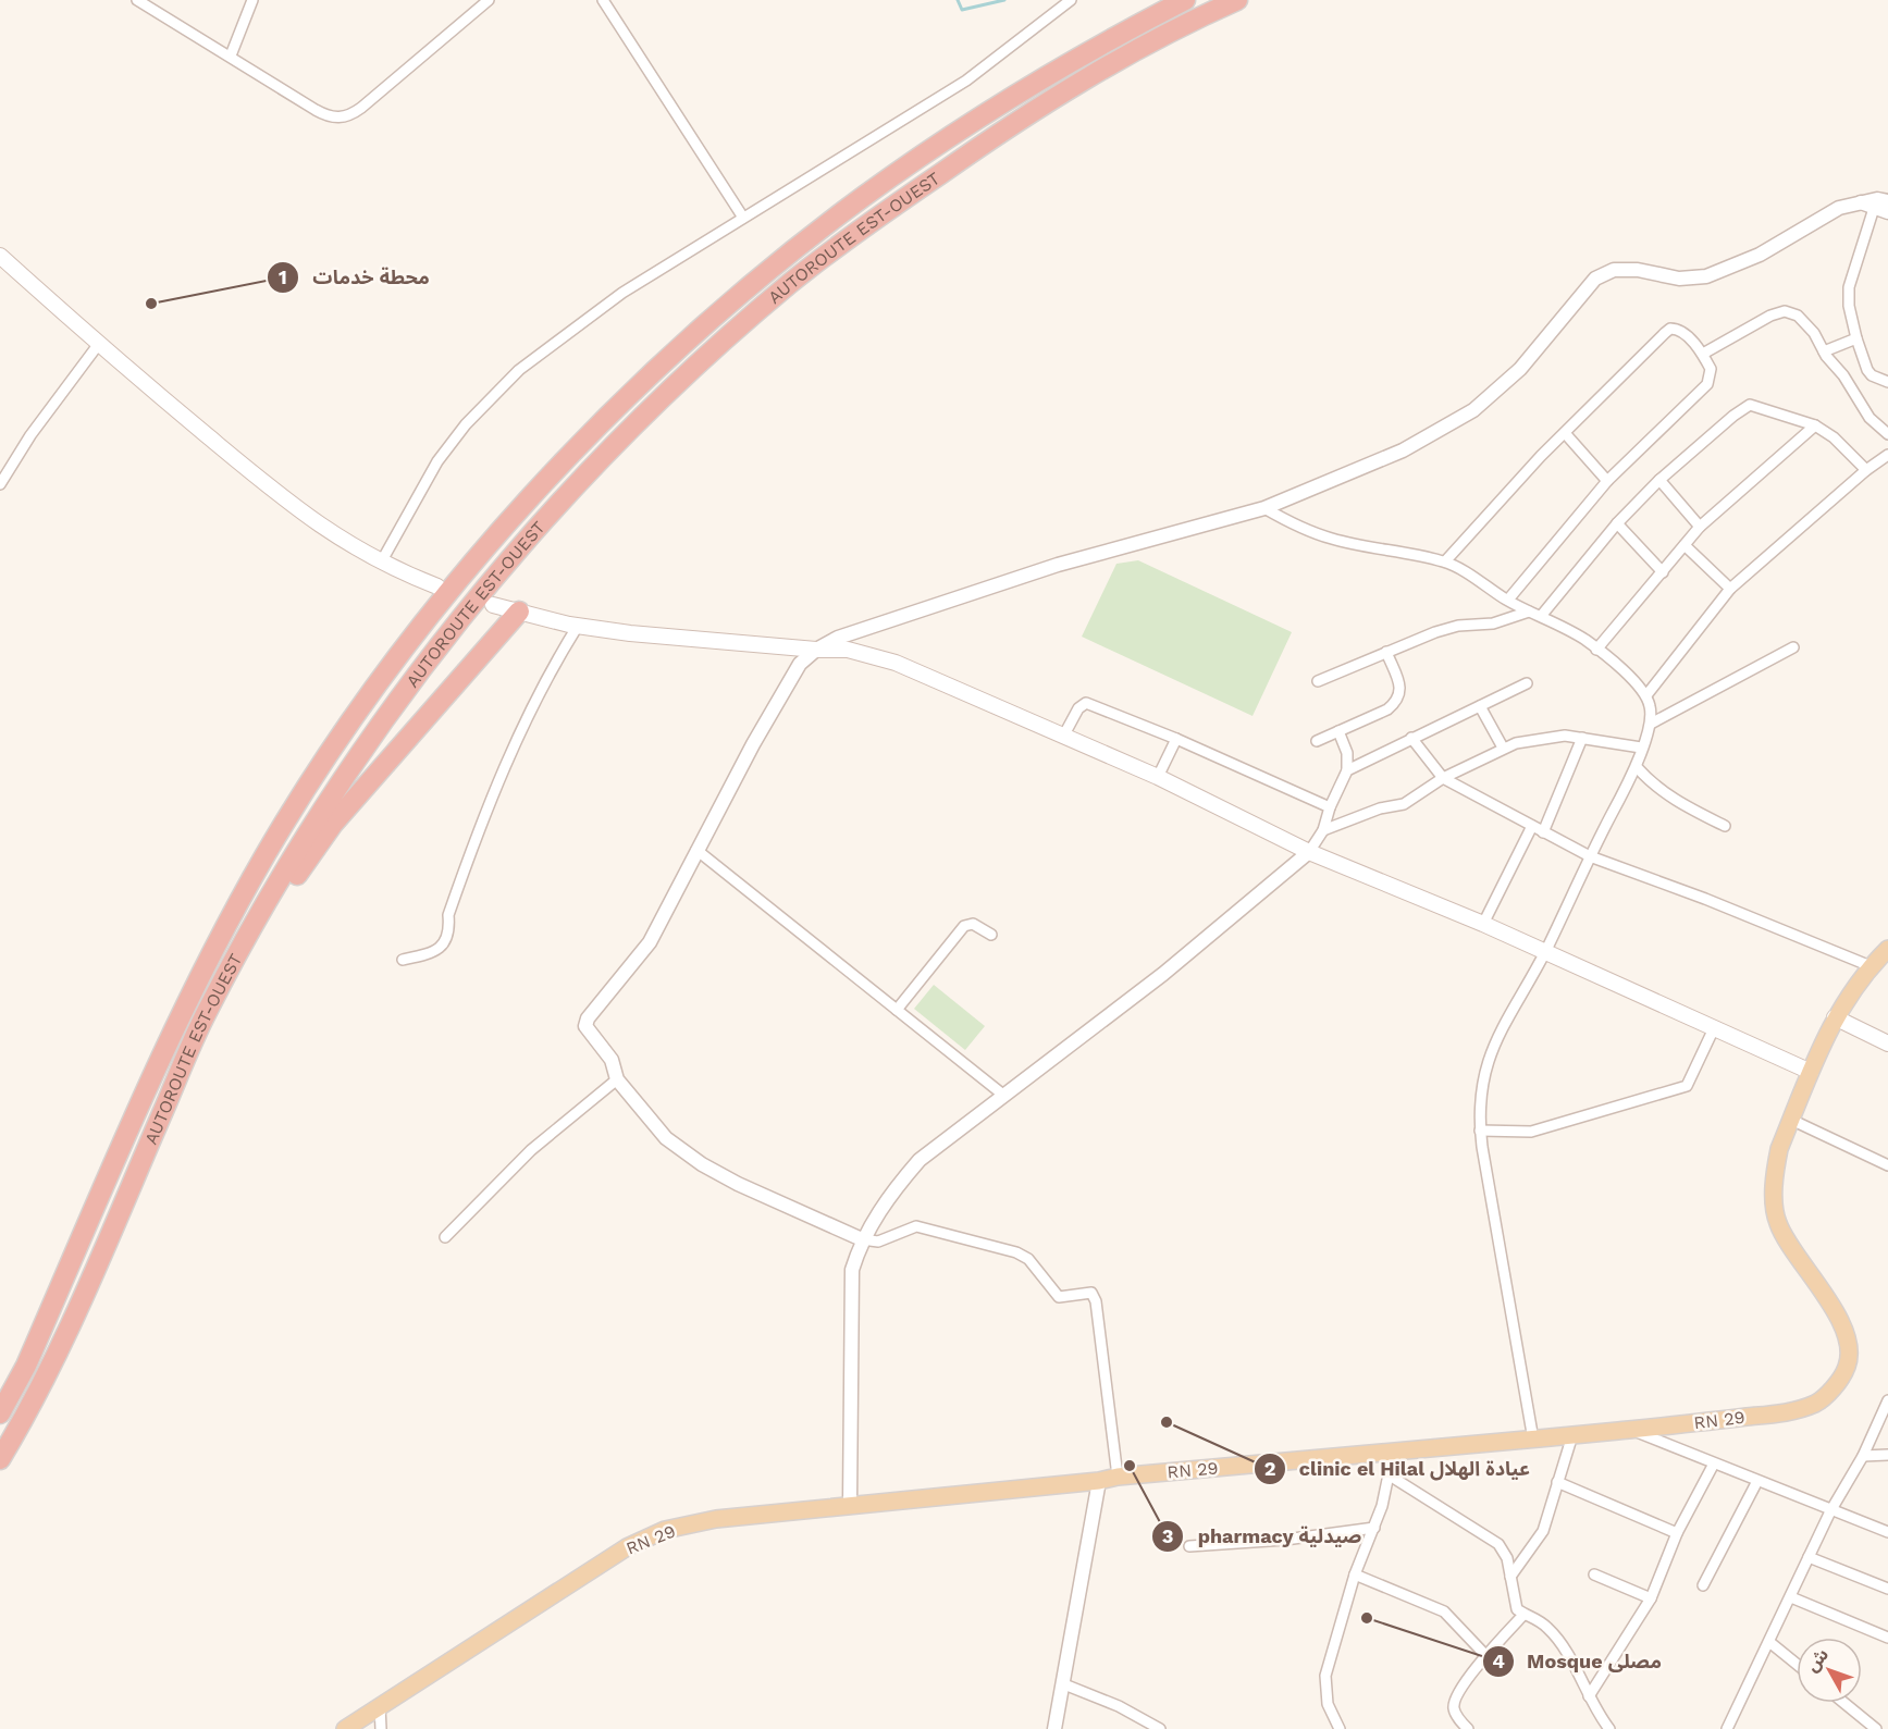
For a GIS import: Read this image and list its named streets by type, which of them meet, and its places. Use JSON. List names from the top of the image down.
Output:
{
  "streets": {
    "highway": ["AUTOROUTE EST-OUEST"],
    "main road": ["RN 29"]
  },
  "places": [
    "محطة خدمات",
    "clinic el Hilal عيادة الهلال",
    "pharmacy صيدلية",
    "Mosque مصلى"
  ],
  "north": "top left"
}
